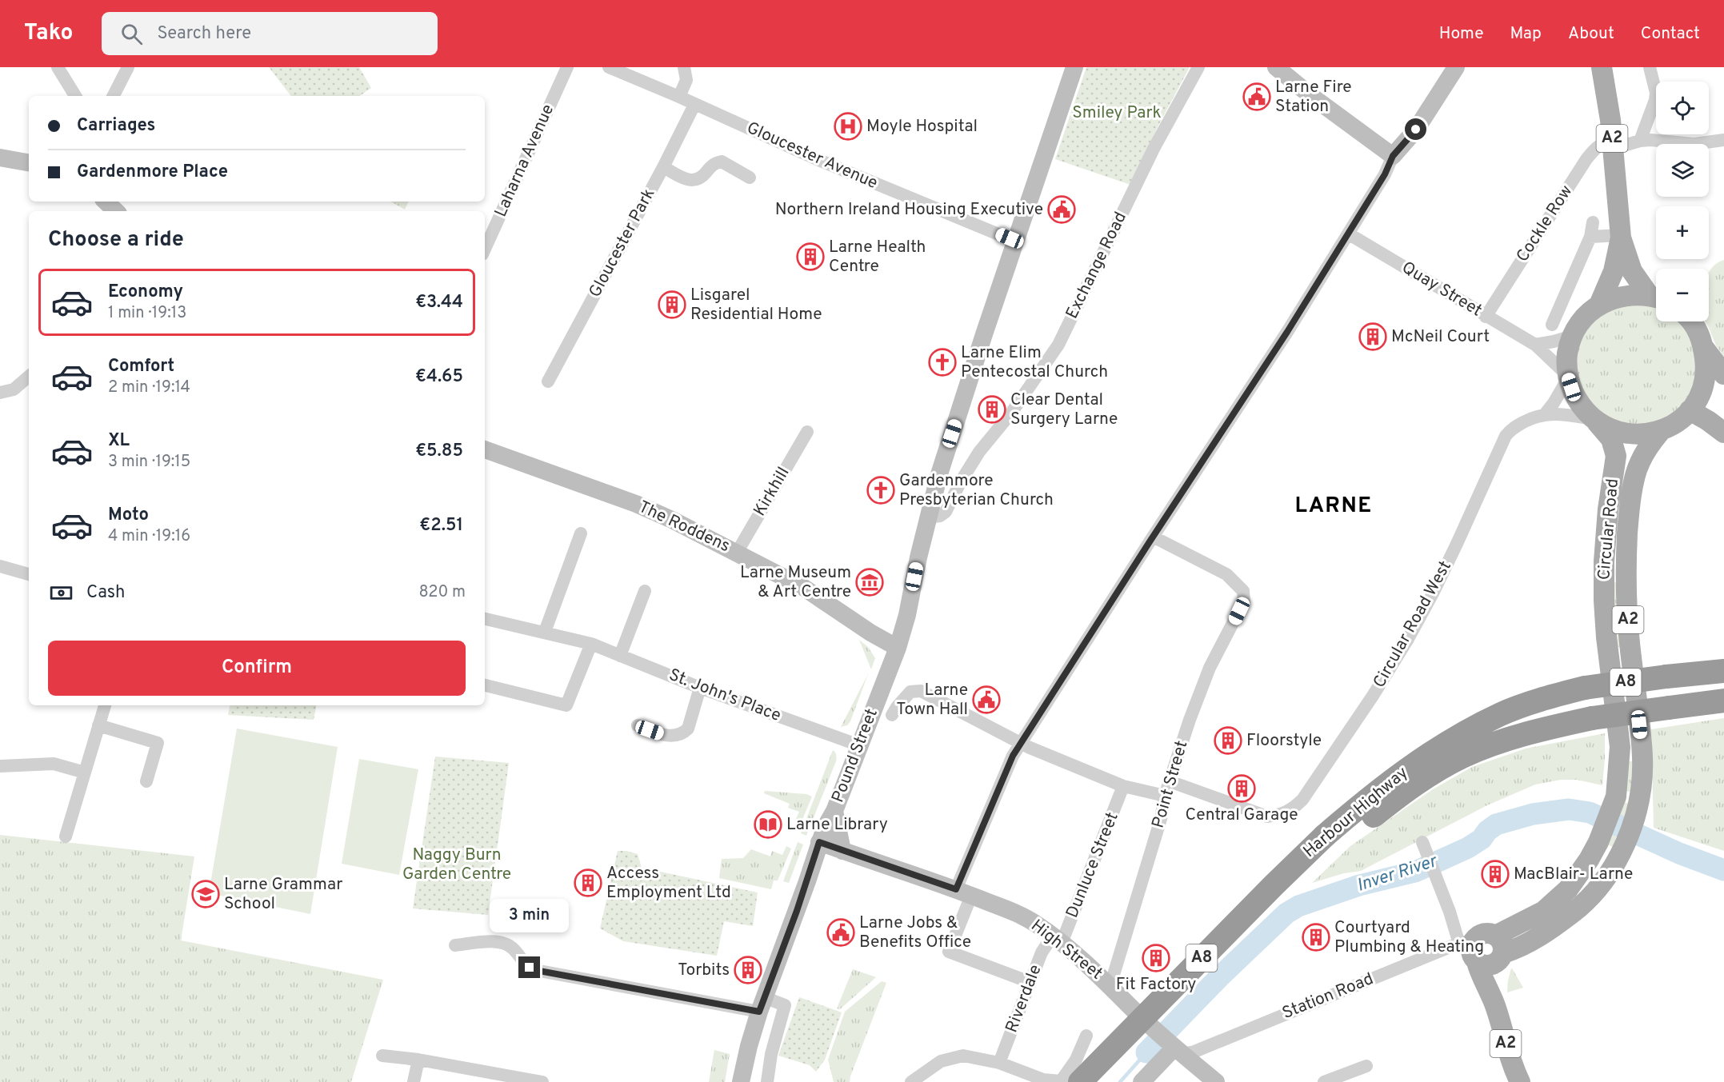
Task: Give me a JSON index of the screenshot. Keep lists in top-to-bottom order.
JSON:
{
  "streets": {
    "highway": ["A8", "Harbour Highway"],
    "main road": ["A2", "Circular Road"],
    "street": [
      "Gloucester Avenue",
      "Laharna Avenue",
      "Cockle Row",
      "Gloucester Park",
      "Exchange Road",
      "Quay Street",
      "Kirkhill",
      "The Roddens",
      "Circular Road West",
      "St. John's Place",
      "Pound Street",
      "Point Street",
      "Dunluce Street",
      "High Street",
      "Station Road",
      "Riverdale"
    ]
  },
  "crossings": [
    ["A2", "Cockle Row"],
    ["A2", "Quay Street"],
    ["A2", "Circular Road"],
    ["A2", "Circular Road West"],
    ["A2", "Station Road"],
    ["Gloucester Avenue", "Gloucester Park"],
    ["Gloucester Avenue", "Pound Street"],
    ["Cockle Row", "Quay Street"],
    ["Exchange Road", "Pound Street"],
    ["Kirkhill", "The Roddens"],
    ["The Roddens", "Pound Street"],
    ["Circular Road", "Circular Road West"],
    ["Circular Road", "Station Road"],
    ["Circular Road West", "Point Street"],
    ["A8", "Harbour Highway"],
    ["St. John's Place", "Pound Street"],
    ["Pound Street", "High Street"],
    ["Point Street", "High Street"],
    ["Dunluce Street", "High Street"],
    ["Dunluce Street", "Riverdale"],
    ["High Street", "Station Road"],
    ["High Street", "Riverdale"]
  ],
  "districts": ["LARNE"],
  "water": ["Inver River"],
  "parks": ["Smiley Park", "Naggy Burn Garden Centre"],
  "places": {
    "public building": [
      "Larne Fire Station",
      "Northern Ireland Housing Executive",
      "Larne Town Hall",
      "Larne Jobs & Benefits Office"
    ],
    "hospital": ["Moyle Hospital"],
    "building": [
      "Larne Health Centre",
      "Lisgarel Residential Home",
      "McNeil Court",
      "Clear Dental Surgery Larne",
      "Floorstyle",
      "Central Garage",
      "MacBlair- Larne",
      "Access Employment Ltd",
      "Courtyard Plumbing & Heating",
      "Fit Factory",
      "Torbits"
    ],
    "church": ["Larne Elim Pentecostal Church", "Gardenmore Presbyterian Church"],
    "museum": ["Larne Museum & Art Centre"],
    "library": ["Larne Library"],
    "school or university": ["Larne Grammar School"]
  },
  "page": {
    "header": "Tako",
    "search": "Search here",
    "nav": [
      "Home",
      "Map",
      "About",
      "Contact"
    ],
    "map_buttons": ["+", "−"],
    "banner": ["Carriages", "Gardenmore Place"],
    "heading": "Choose a ride",
    "list": [
      {
        "name": "Economy",
        "note": "1 min · 19:13",
        "value": "€3.44"
      },
      {
        "name": "Comfort",
        "note": "2 min · 19:14",
        "value": "€4.65"
      },
      {
        "name": "XL",
        "note": "3 min · 19:15",
        "value": "€5.85"
      },
      {
        "name": "Moto",
        "note": "4 min · 19:16",
        "value": "€2.51"
      }
    ],
    "pay": ["Cash", "820 m"],
    "buttons": "Confirm",
    "bubble": "3 min"
  }
}
